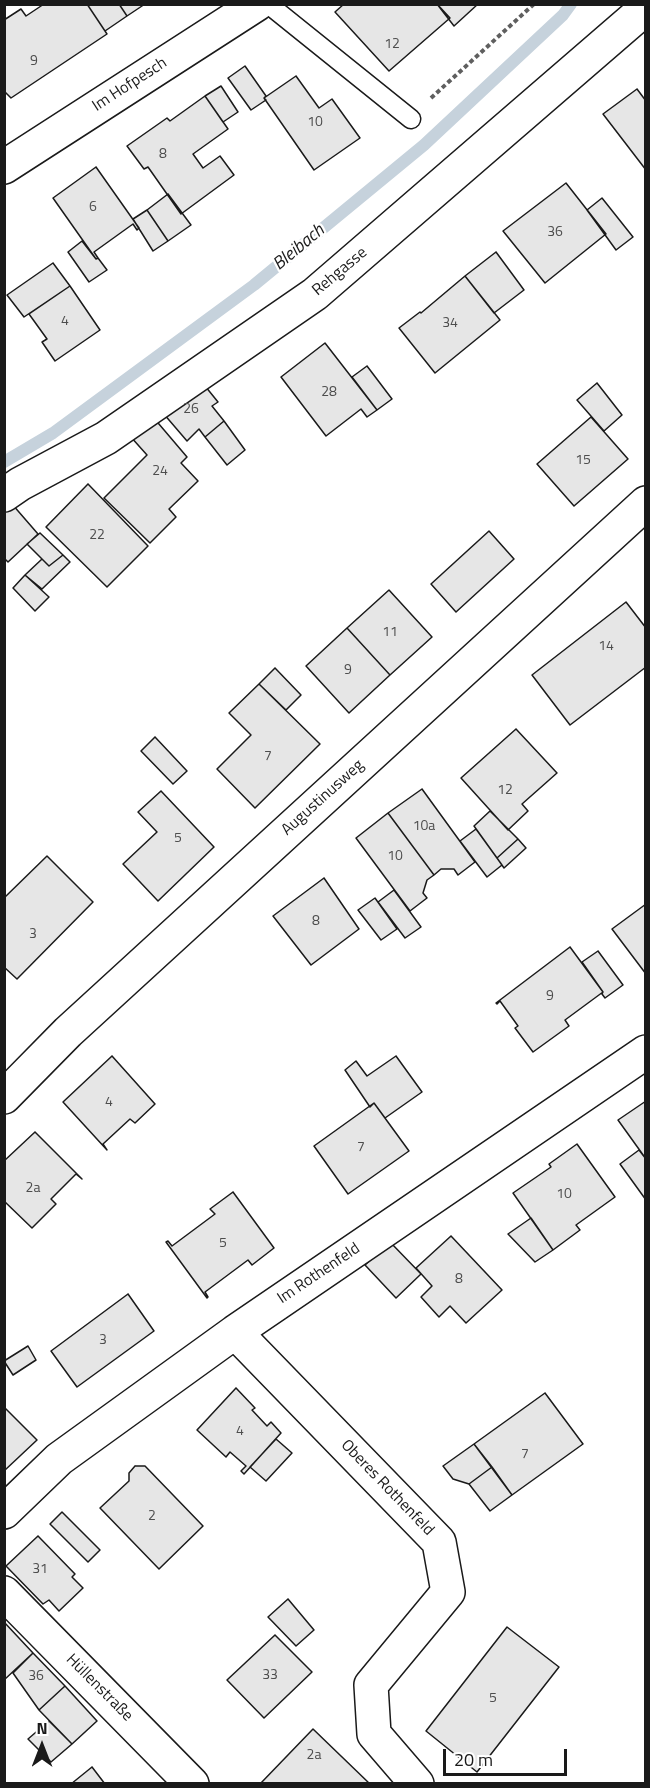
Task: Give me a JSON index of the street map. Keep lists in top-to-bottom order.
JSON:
{
  "streets": {
    "street": [
      "Im Hofpesch",
      "Rehgasse",
      "Augustinusweg",
      "Im Rothenfeld",
      "Oberes Rothenfeld",
      "Hüllenstraße"
    ]
  },
  "crossings": [
    ["Im Rothenfeld", "Oberes Rothenfeld"]
  ],
  "water": ["Bleibach"],
  "house_numbers": [
    "12",
    "9",
    "10",
    "8",
    "6",
    "36",
    "4",
    "34",
    "28",
    "26",
    "15",
    "24",
    "22",
    "11",
    "14",
    "9",
    "7",
    "12",
    "10a",
    "5",
    "10",
    "8",
    "3",
    "9",
    "4",
    "7",
    "2a",
    "10",
    "5",
    "8",
    "3",
    "4",
    "7",
    "2",
    "31",
    "33",
    "36",
    "5",
    "2a"
  ],
  "scale_bar": "20 m",
  "north": "top"
}
